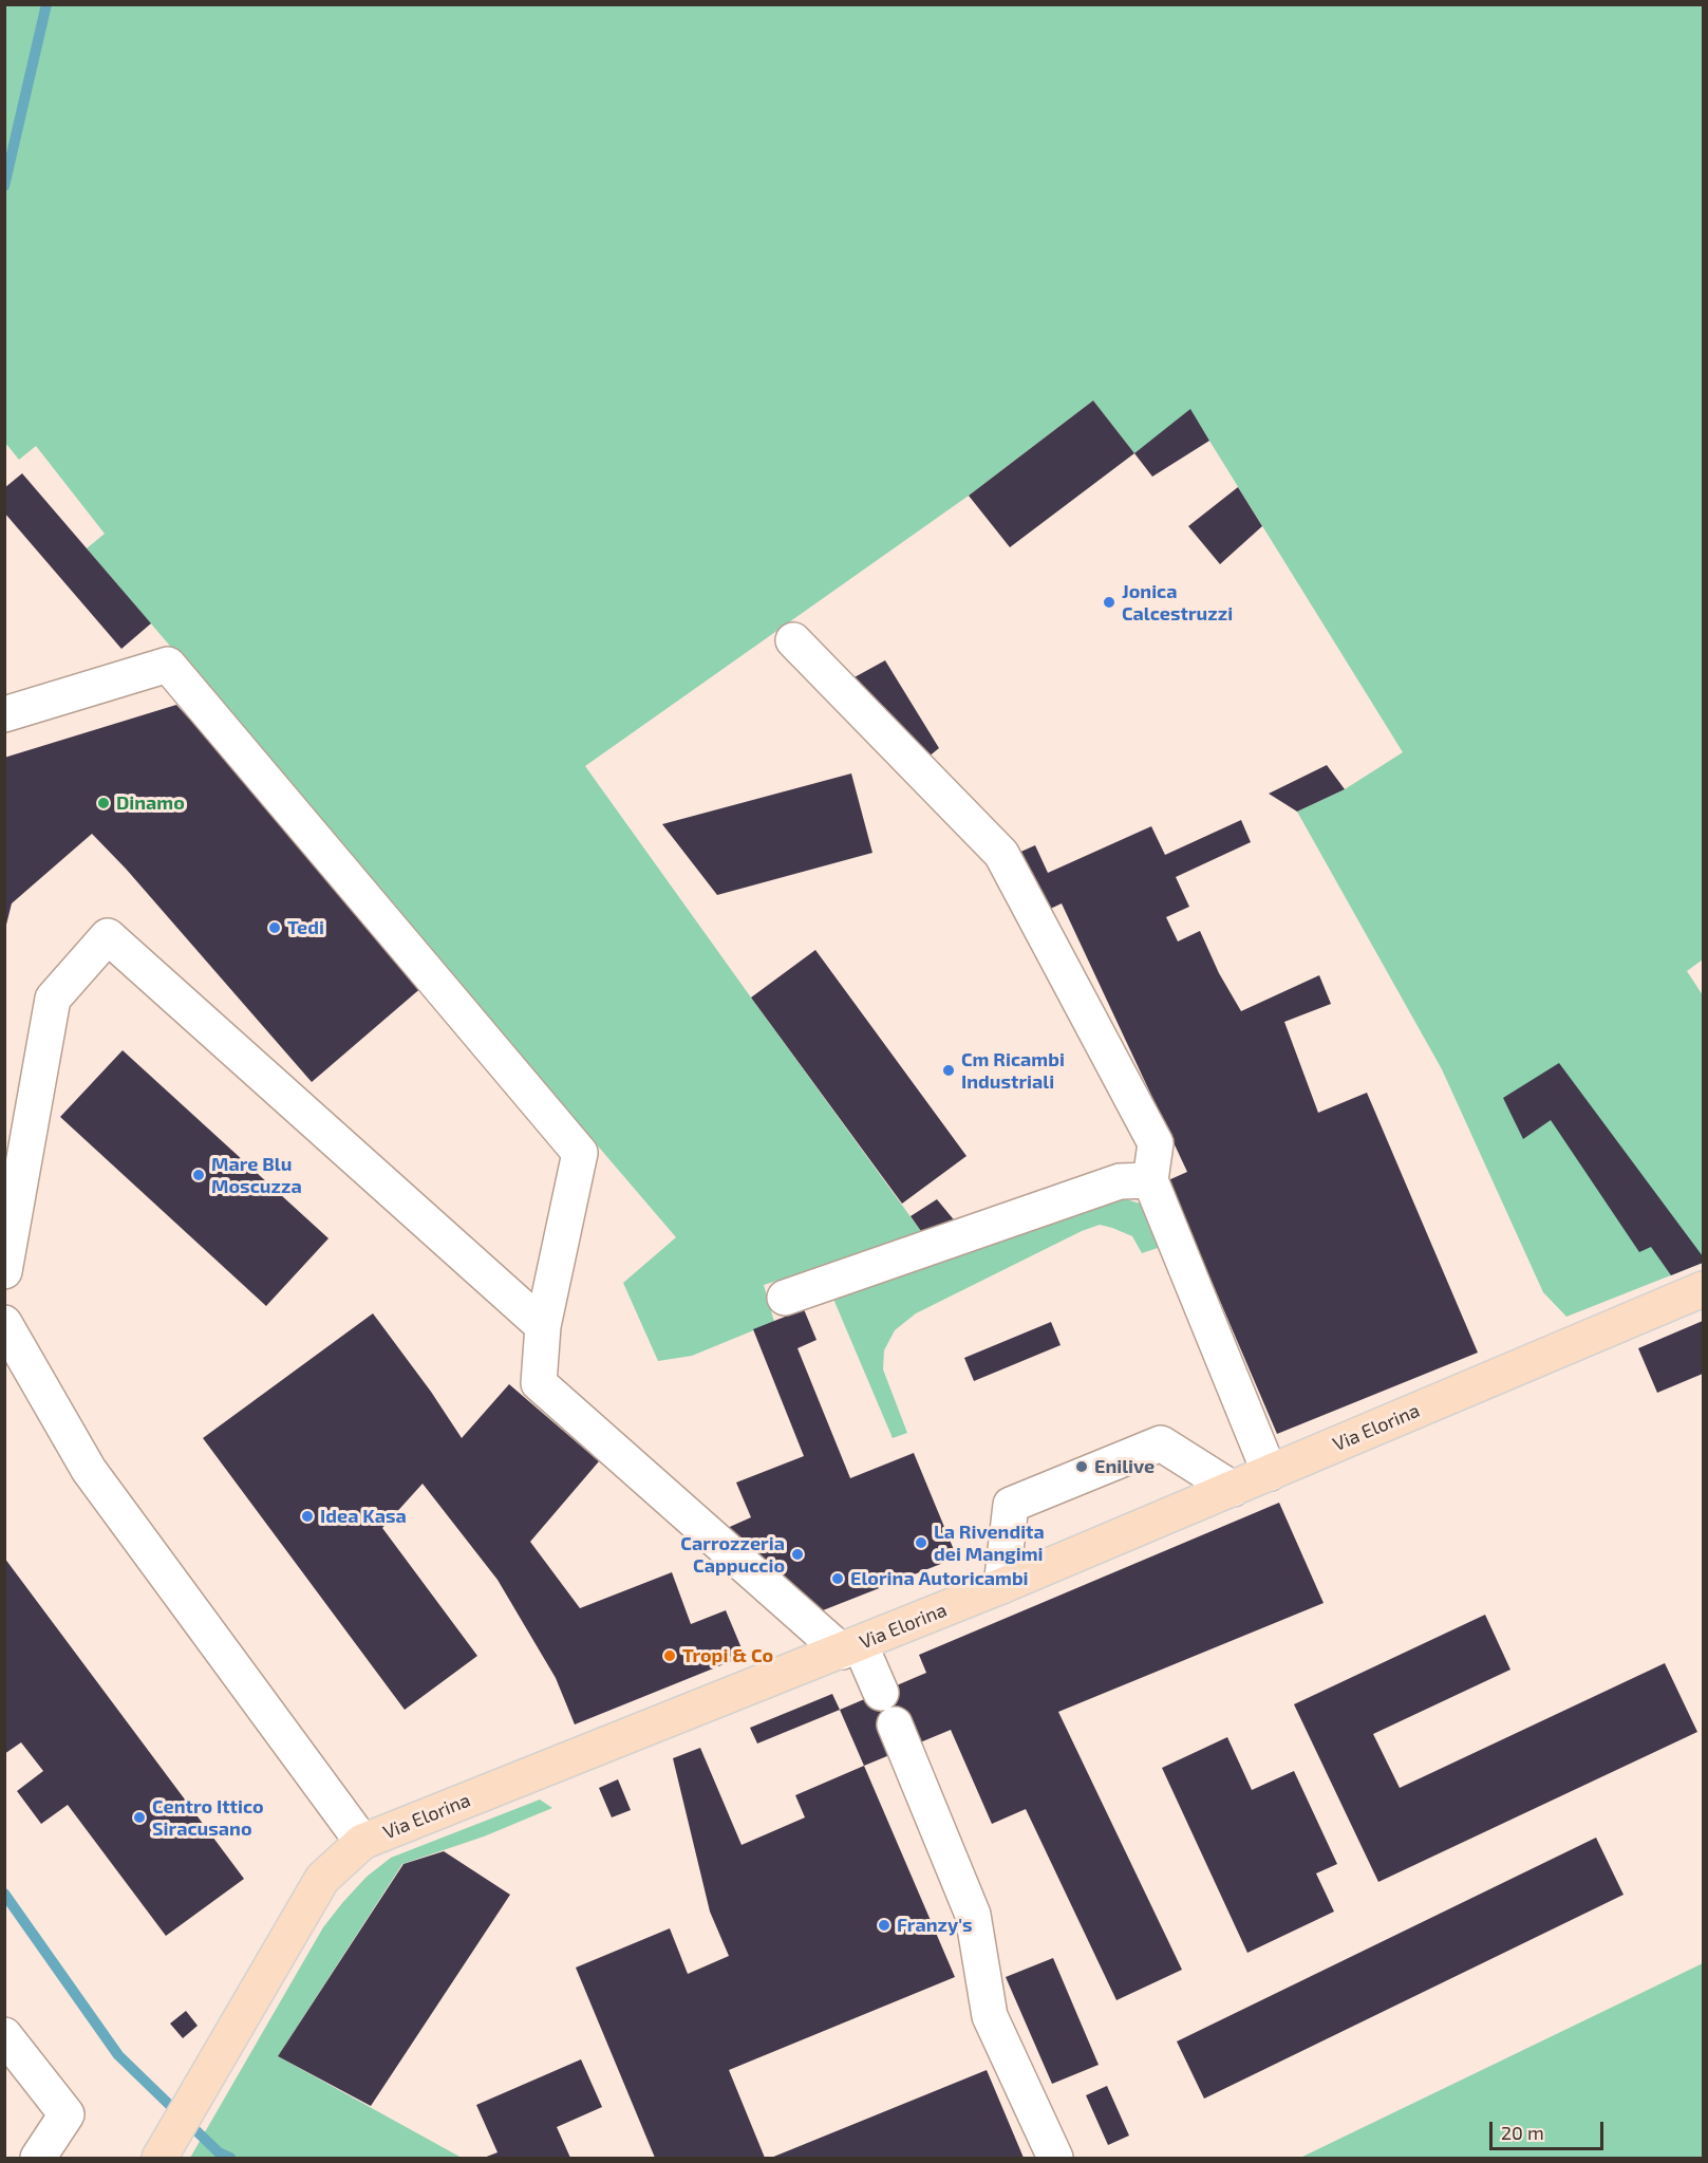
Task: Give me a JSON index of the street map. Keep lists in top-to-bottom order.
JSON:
{
  "streets": {
    "main road": ["Via Elorina"]
  },
  "places": [
    "Jonica Calcestruzzi",
    "Dinamo",
    "Tedi",
    "Cm Ricambi Industriali",
    "Mare Blu Moscuzza",
    "Enilive",
    "Idea Kasa",
    "La Rivendita dei Mangimi",
    "Carrozzeria Cappuccio",
    "Elorina Autoricambi",
    "Tropi & Co",
    "Centro Ittico Siracusano",
    "Franzy's"
  ],
  "scale_bar": "20 m"
}
